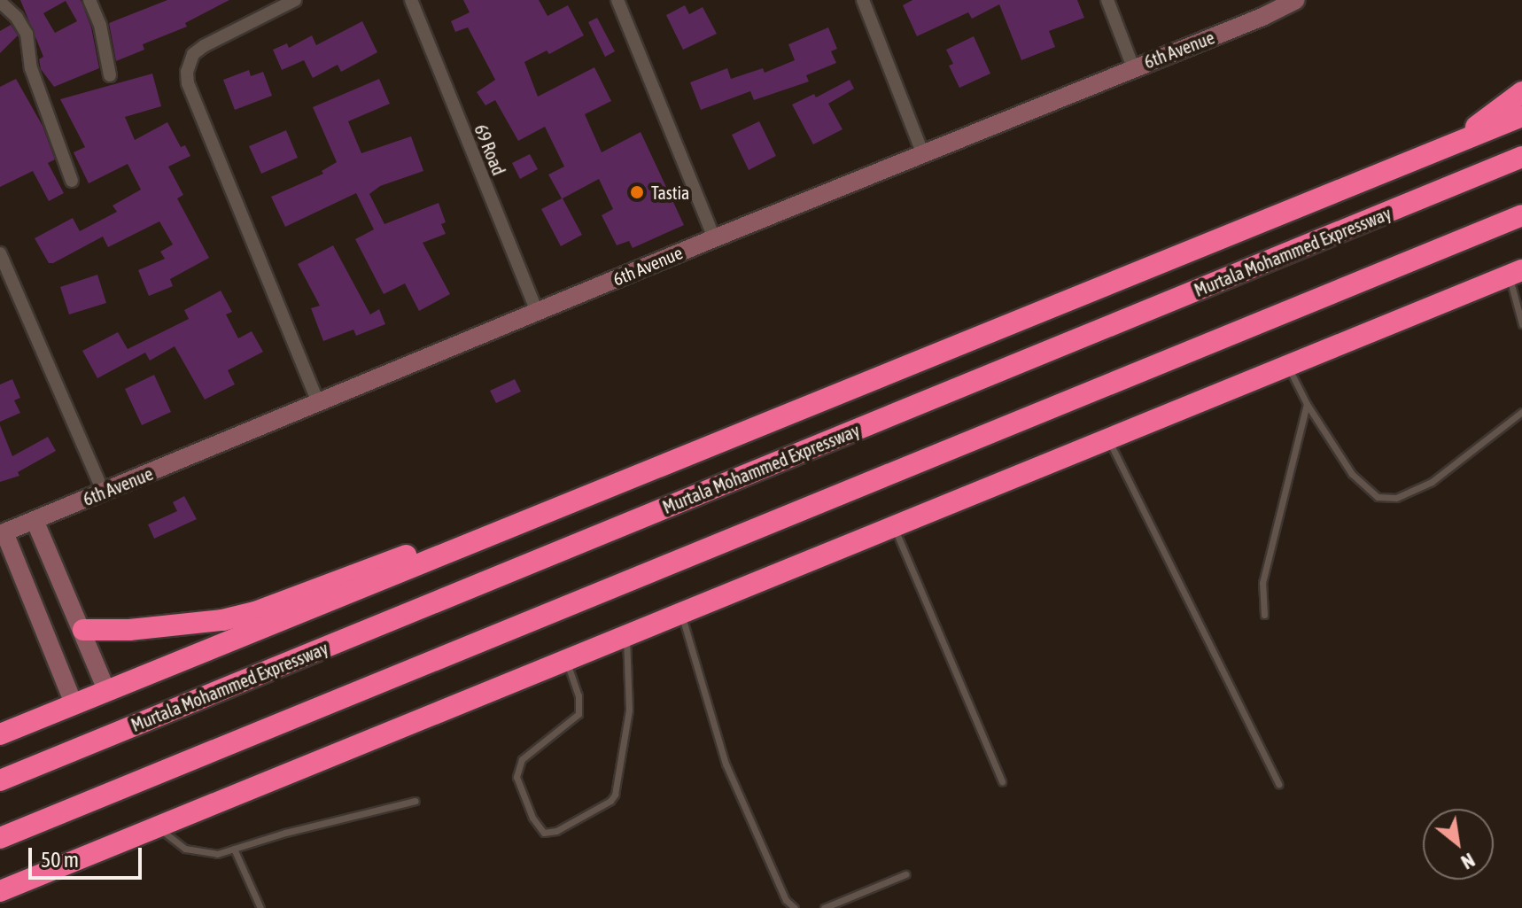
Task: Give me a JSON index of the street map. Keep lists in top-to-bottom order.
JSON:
{
  "streets": {
    "highway": ["Murtala Mohammed Expressway"],
    "street": ["6th Avenue", "69 Road"]
  },
  "crossings": [
    ["6th Avenue", "69 Road"]
  ],
  "places": ["Tastia"],
  "scale_bar": "50 m",
  "north": "bottom right"
}
